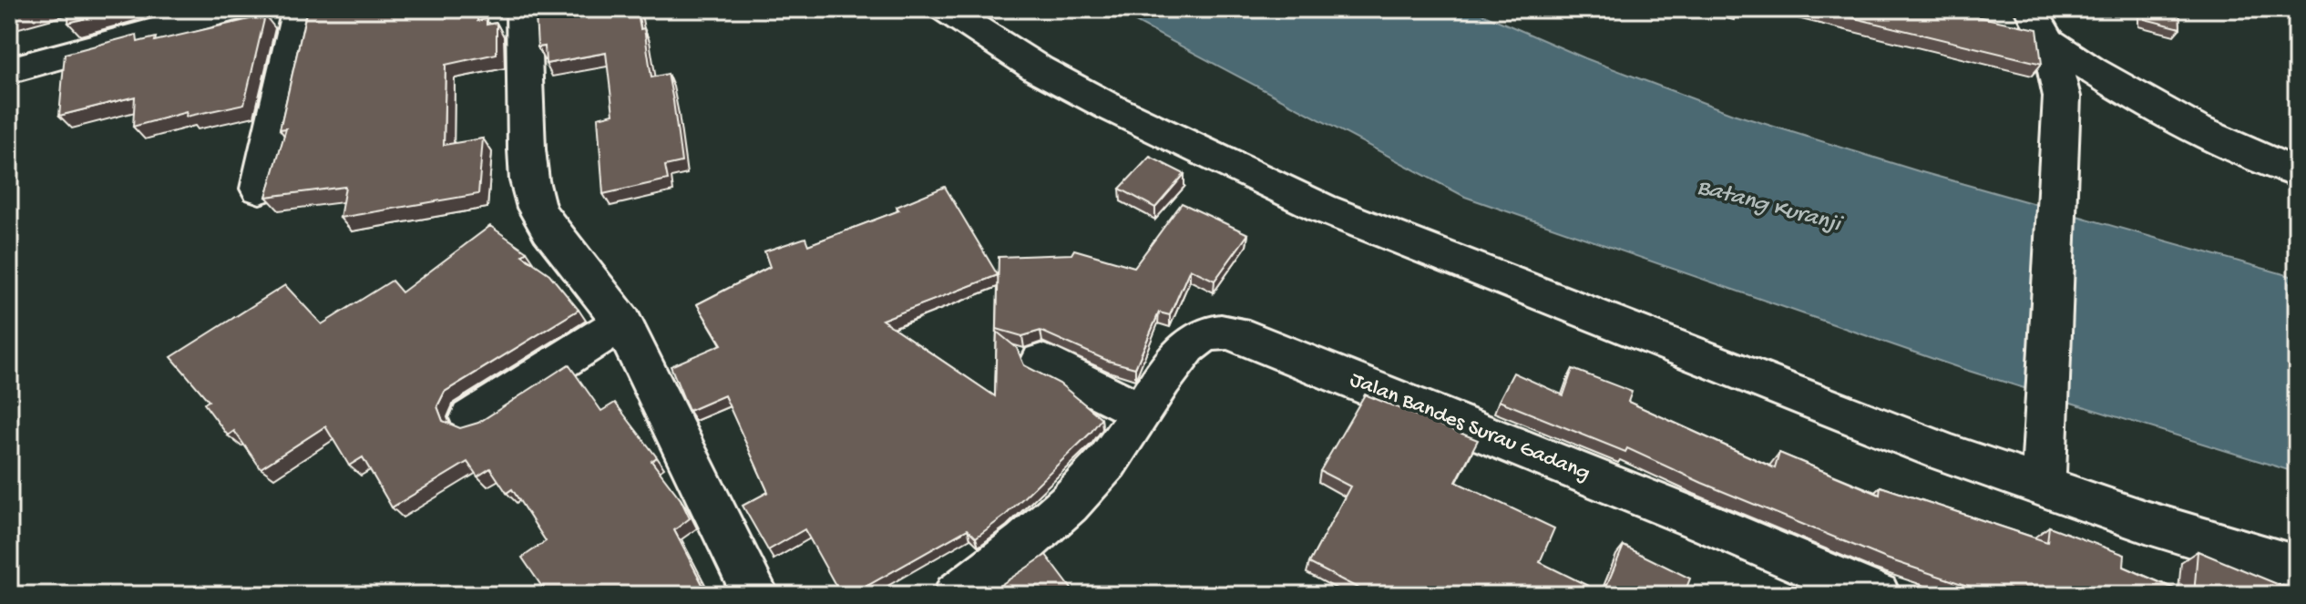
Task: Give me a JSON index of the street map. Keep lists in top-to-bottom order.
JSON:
{
  "streets": {
    "street": ["Jalan Bandes Surau Gadang"]
  },
  "water": ["Batang Kuranji"]
}
